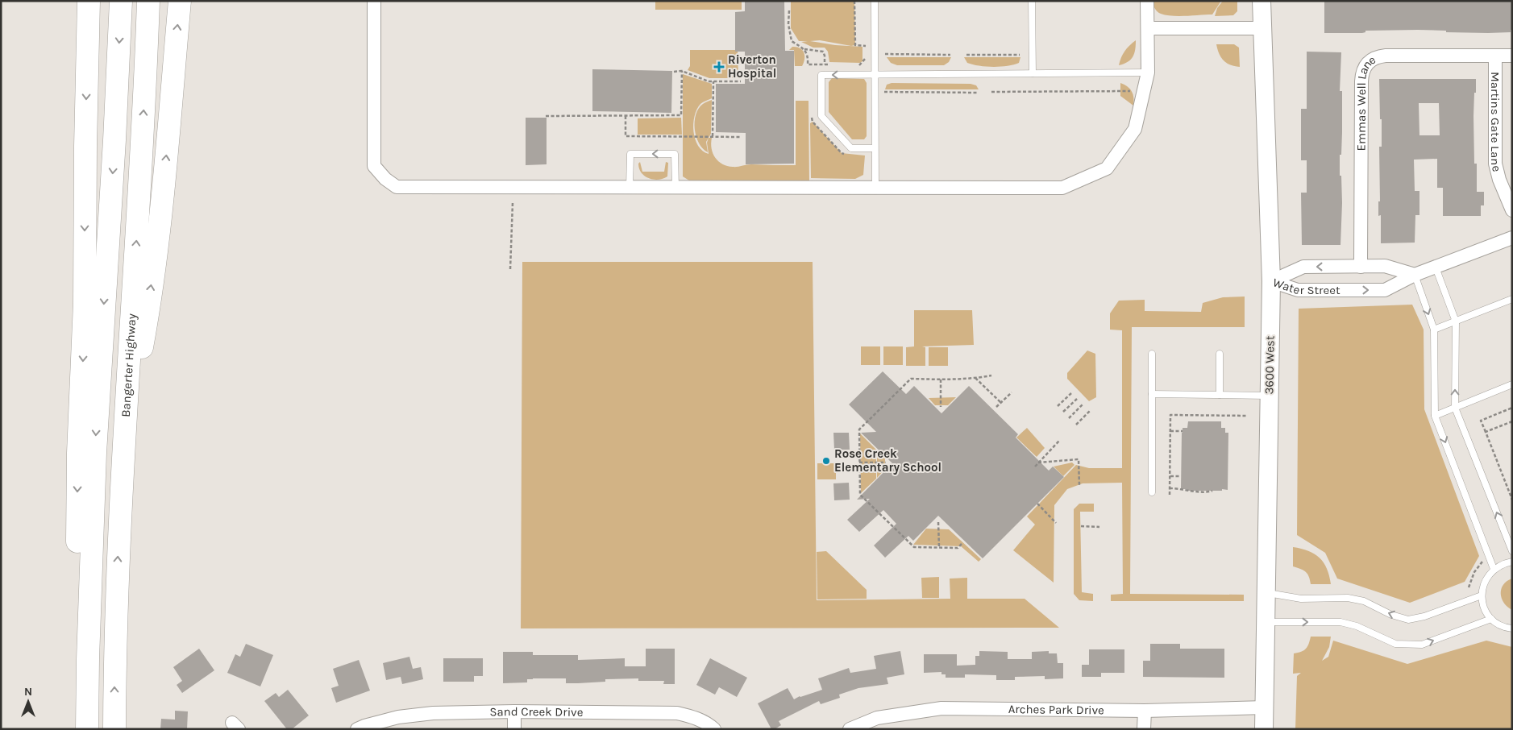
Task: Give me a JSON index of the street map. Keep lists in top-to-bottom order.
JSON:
{
  "streets": {
    "highway": ["Bangerter Highway"],
    "main road": ["3600 West"],
    "street": [
      "Emmas Well Lane",
      "Martins Gate Lane",
      "Water Street",
      "Arches Park Drive",
      "Sand Creek Drive"
    ]
  },
  "crossings": [
    ["Emmas Well Lane", "Martins Gate Lane"],
    ["Emmas Well Lane", "Water Street"],
    ["Water Street", "3600 West"],
    ["3600 West", "Arches Park Drive"]
  ],
  "places": {
    "health": ["Riverton Hospital"],
    "other": ["Rose Creek Elementary School"]
  },
  "north": "top"
}
